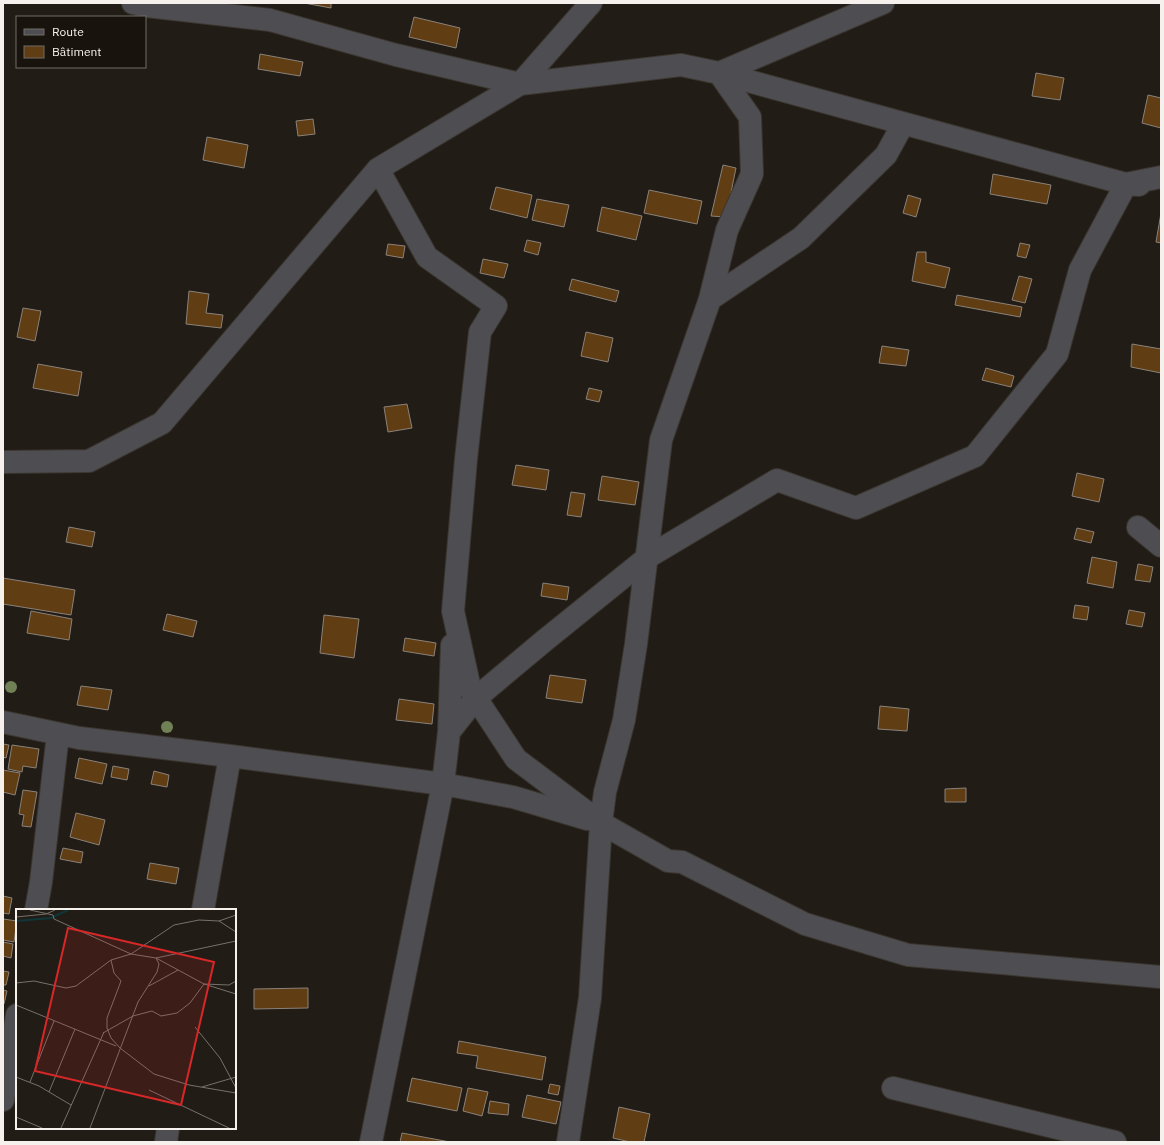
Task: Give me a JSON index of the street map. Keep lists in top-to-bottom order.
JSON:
{
  "legend": ["Route", "Bâtiment"]
}
